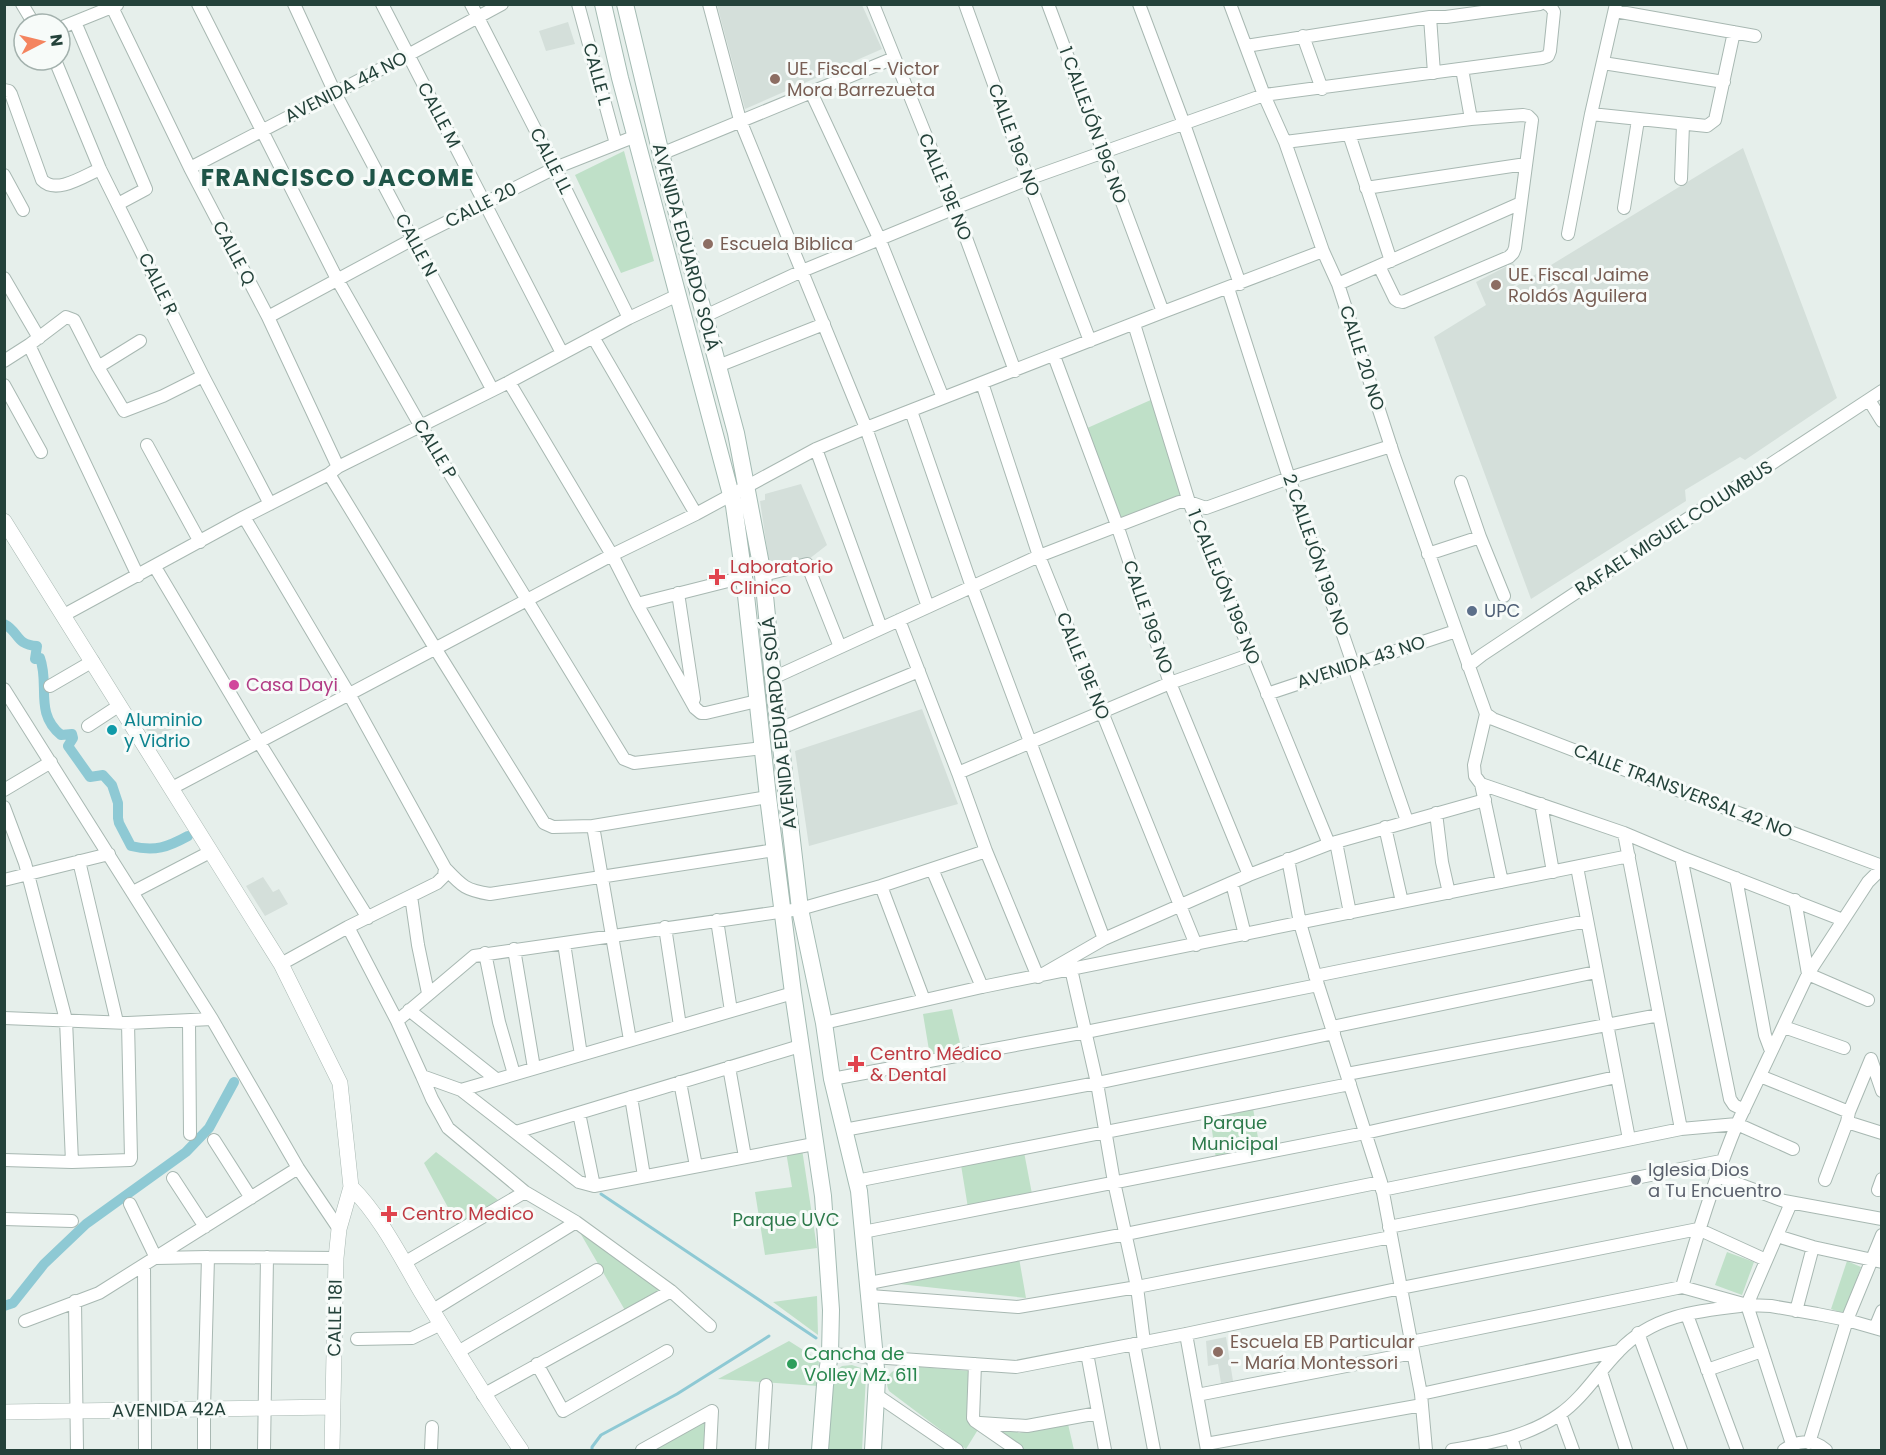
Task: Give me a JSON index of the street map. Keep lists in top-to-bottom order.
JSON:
{
  "streets": {
    "main road": ["AVENIDA EDUARDO SOLÁ"],
    "street": [
      "CALLE L",
      "AVENIDA 44 NO",
      "CALLE M",
      "1 CALLEJÓN 19G NO",
      "CALLE 19G NO",
      "CALLE LL",
      "CALLE 19E NO",
      "CALLE 20",
      "CALLE N",
      "CALLE Q",
      "CALLE R",
      "CALLE 20 NO",
      "CALLE P",
      "RAFAEL MIGUEL COLUMBUS",
      "2 CALLEJÓN 19G NO",
      "AVENIDA 43 NO",
      "CALLE TRANSVERSAL 42 NO",
      "CALLE 18I",
      "AVENIDA 42A"
    ]
  },
  "crossings": [
    ["CALLE L", "CALLE 20"],
    ["AVENIDA 44 NO", "CALLE M"],
    ["AVENIDA 44 NO", "CALLE LL"],
    ["AVENIDA 44 NO", "CALLE N"],
    ["AVENIDA 44 NO", "CALLE Q"],
    ["AVENIDA 44 NO", "CALLE P"],
    ["CALLE M", "CALLE 20"],
    ["1 CALLEJÓN 19G NO", "AVENIDA 43 NO"],
    ["CALLE LL", "CALLE 20"],
    ["CALLE 20", "CALLE N"],
    ["CALLE 20", "AVENIDA EDUARDO SOLÁ"],
    ["CALLE 20", "CALLE Q"],
    ["CALLE 20", "CALLE P"],
    ["AVENIDA EDUARDO SOLÁ", "CALLE P"],
    ["CALLE 20 NO", "RAFAEL MIGUEL COLUMBUS"],
    ["CALLE 20 NO", "AVENIDA 43 NO"],
    ["CALLE 20 NO", "CALLE TRANSVERSAL 42 NO"],
    ["2 CALLEJÓN 19G NO", "AVENIDA 43 NO"],
    ["CALLE 18I", "AVENIDA 42A"]
  ],
  "districts": ["FRANCISCO JACOME"],
  "parks": ["Parque Municipal", "Parque UVC"],
  "places": {
    "other": [
      "UE. Fiscal - Victor Mora Barrezueta",
      "Escuela Biblica",
      "UE. Fiscal Jaime Roldós Aguilera",
      "UPC",
      "Casa Dayi",
      "Aluminio y Vidrio",
      "Iglesia Dios a Tu Encuentro",
      "Escuela EB Particular - María Montessori",
      "Cancha de Volley Mz. 611"
    ],
    "health": ["Laboratorio Clinico", "Centro Médico & Dental", "Centro Medico"]
  },
  "north": "right"
}
